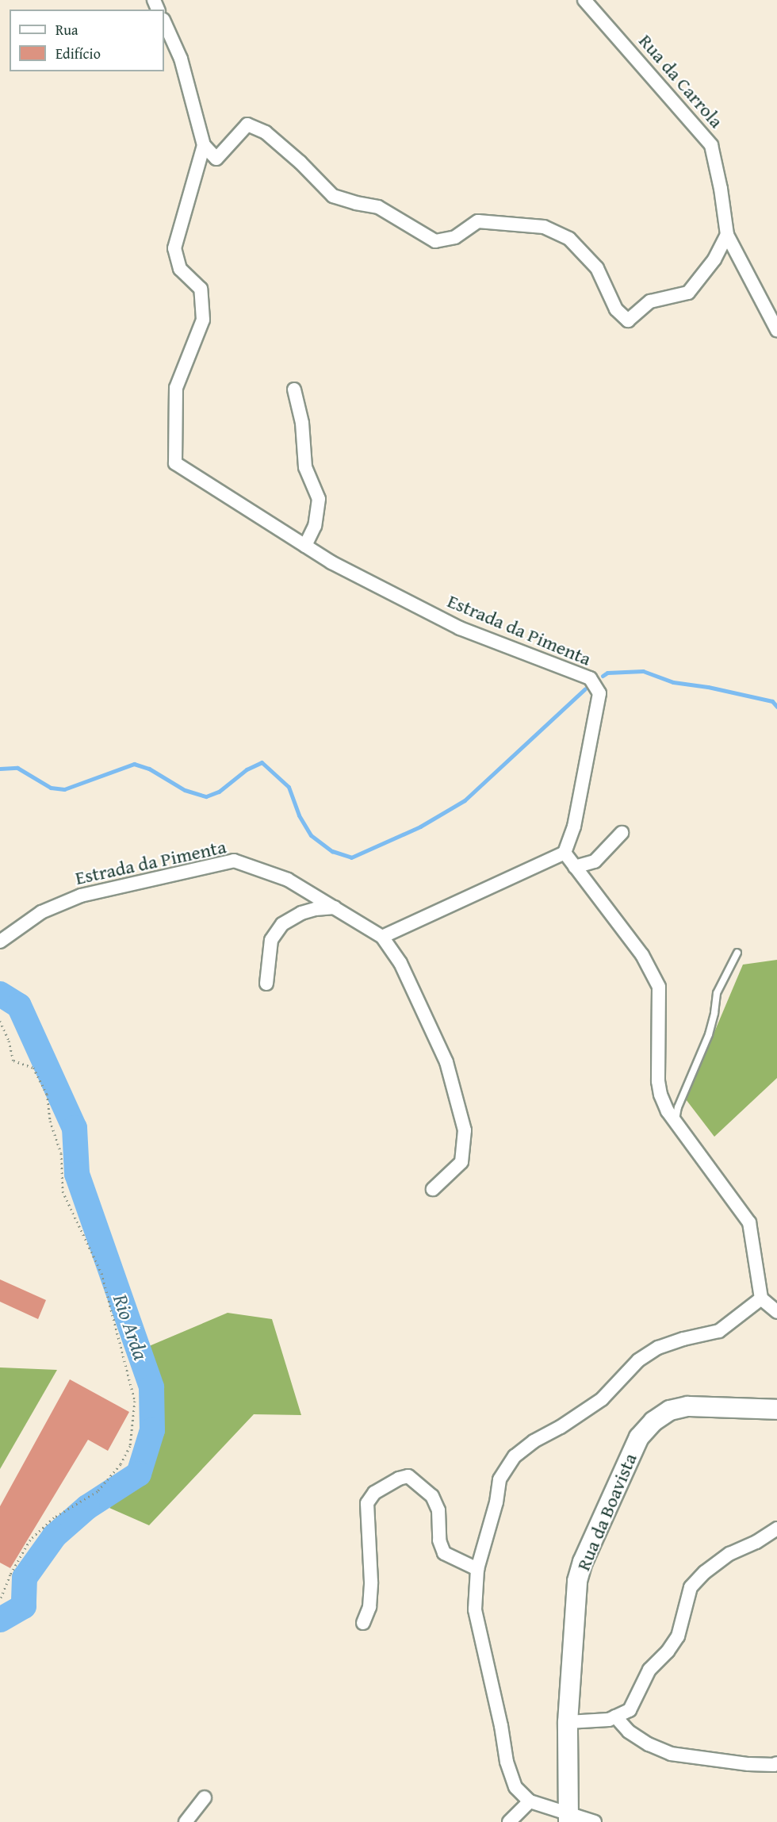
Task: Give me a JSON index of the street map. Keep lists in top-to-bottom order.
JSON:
{
  "streets": {
    "street": ["Rua da Carrola", "Estrada da Pimenta", "Rua da Boavista"]
  },
  "water": ["Rio Arda"],
  "legend": ["Rua", "Edifício"]
}
